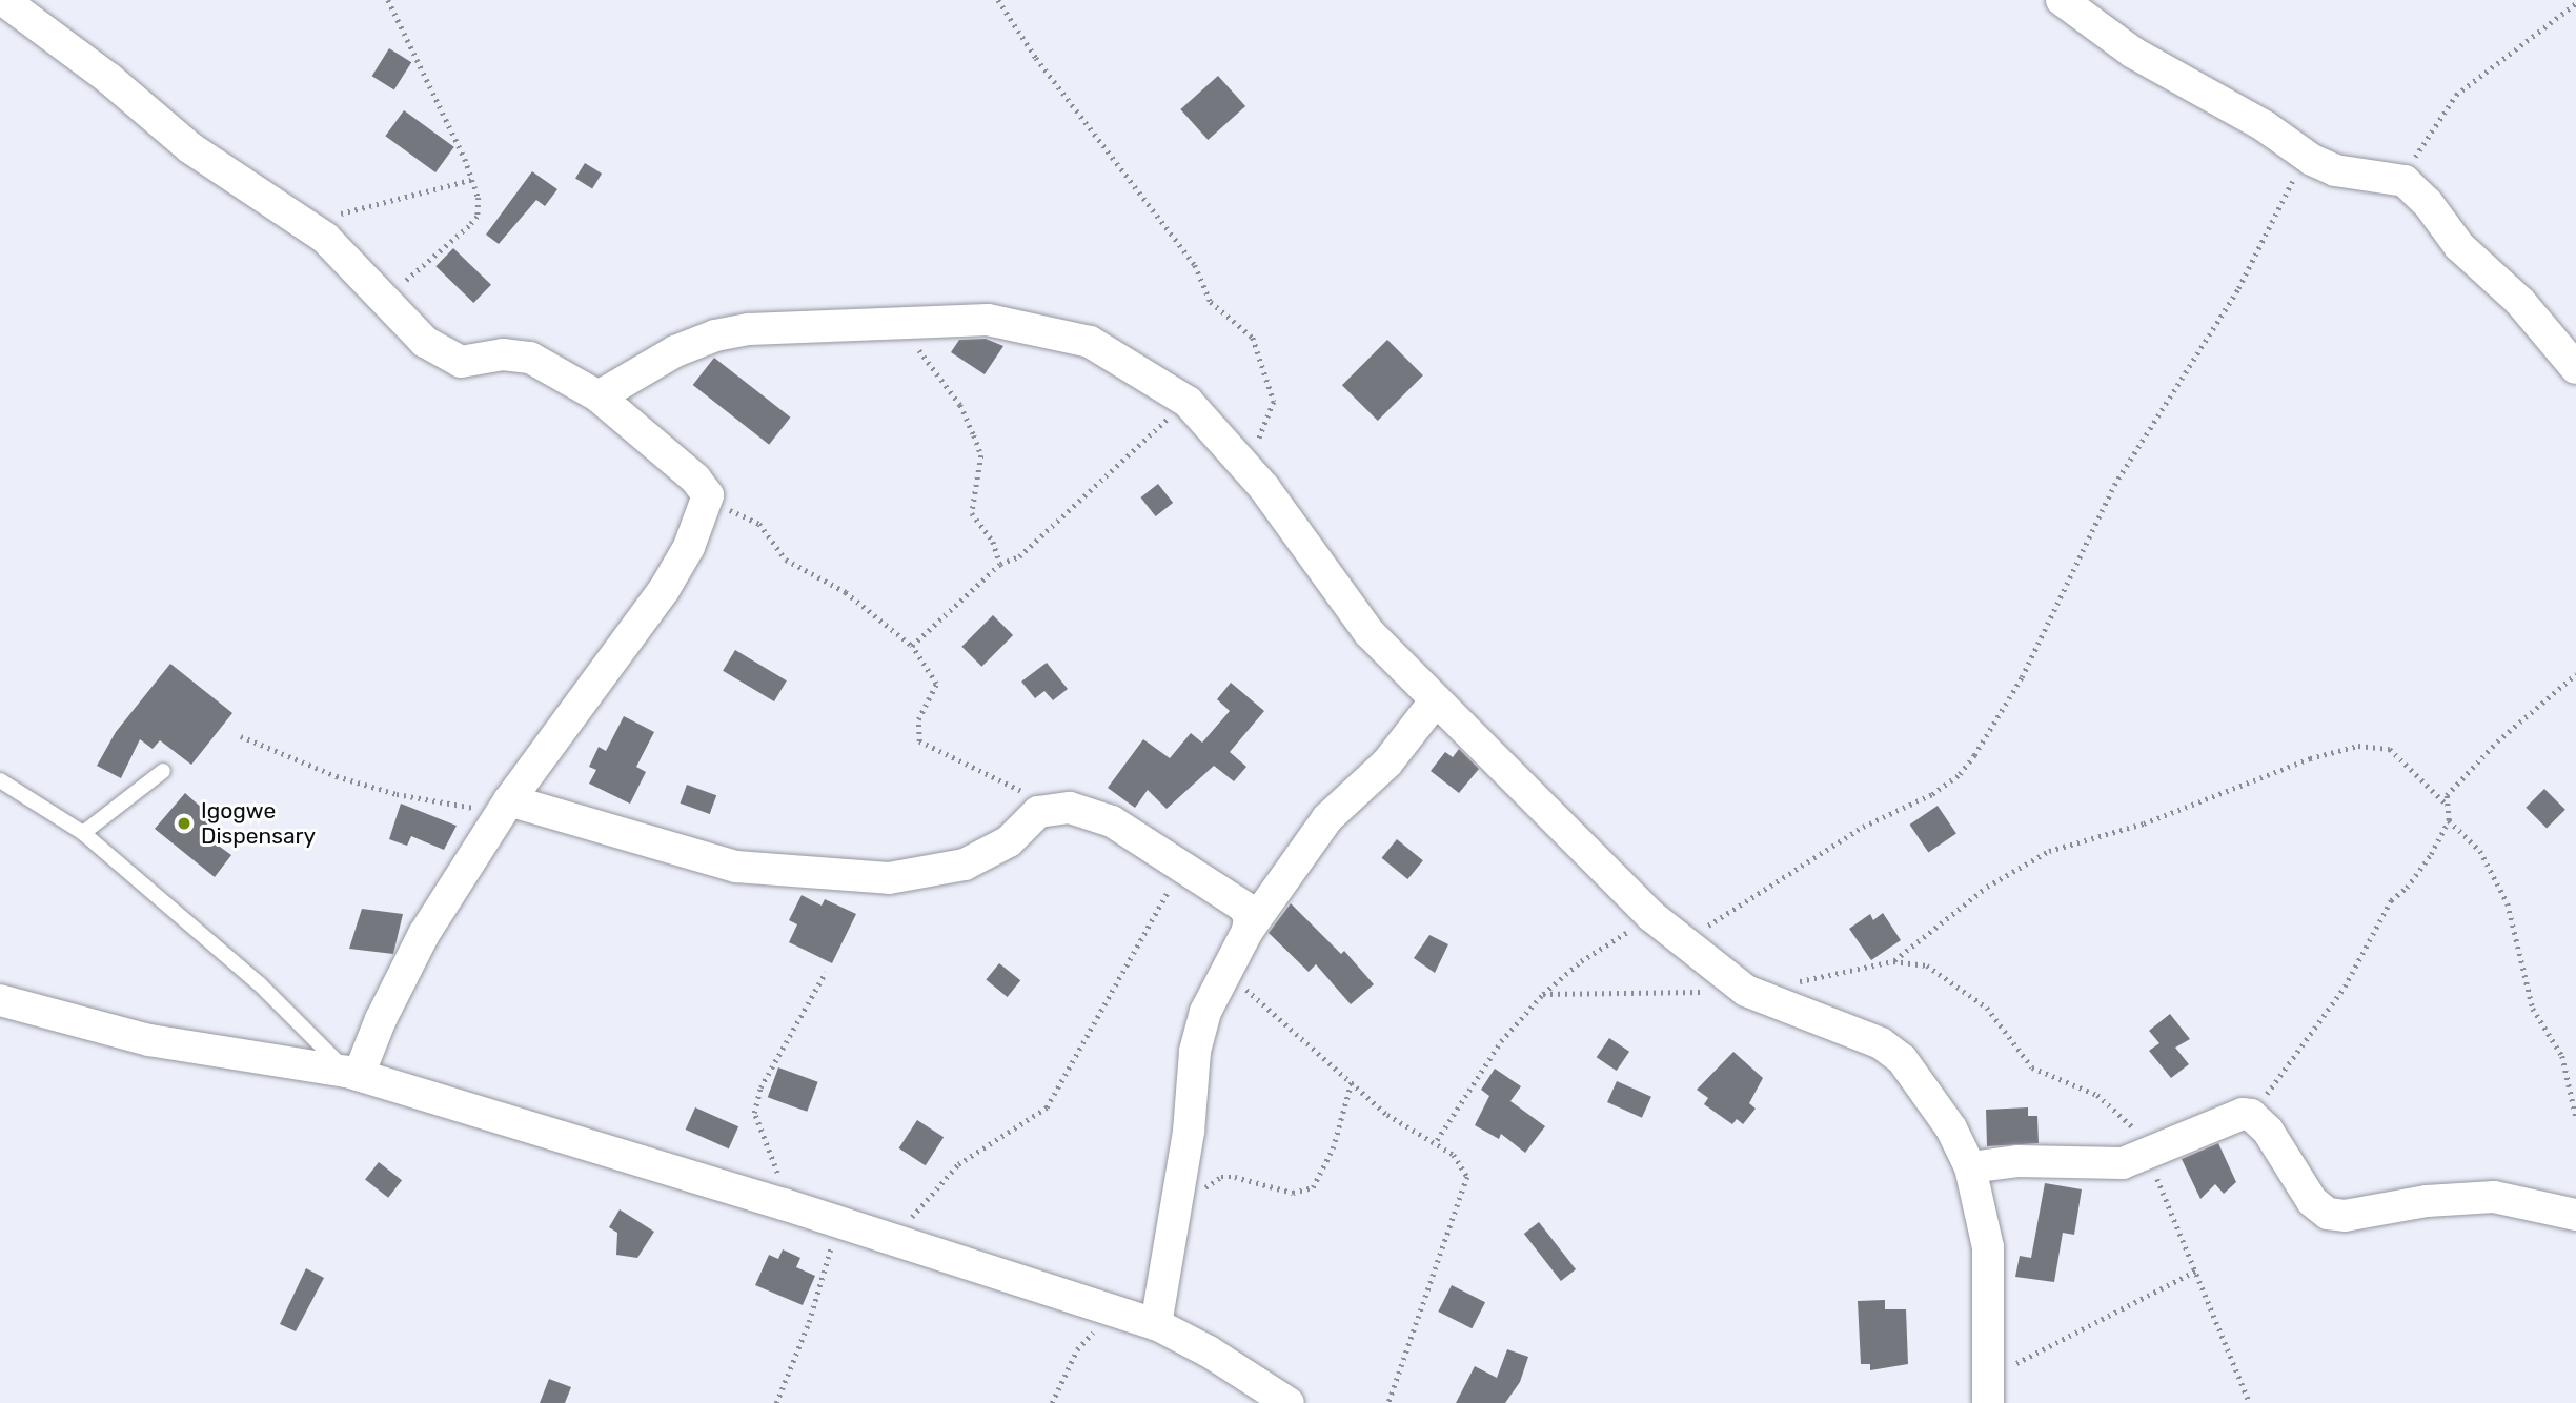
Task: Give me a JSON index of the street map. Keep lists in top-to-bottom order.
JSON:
{
  "places": ["Igogwe Dispensary"]
}
